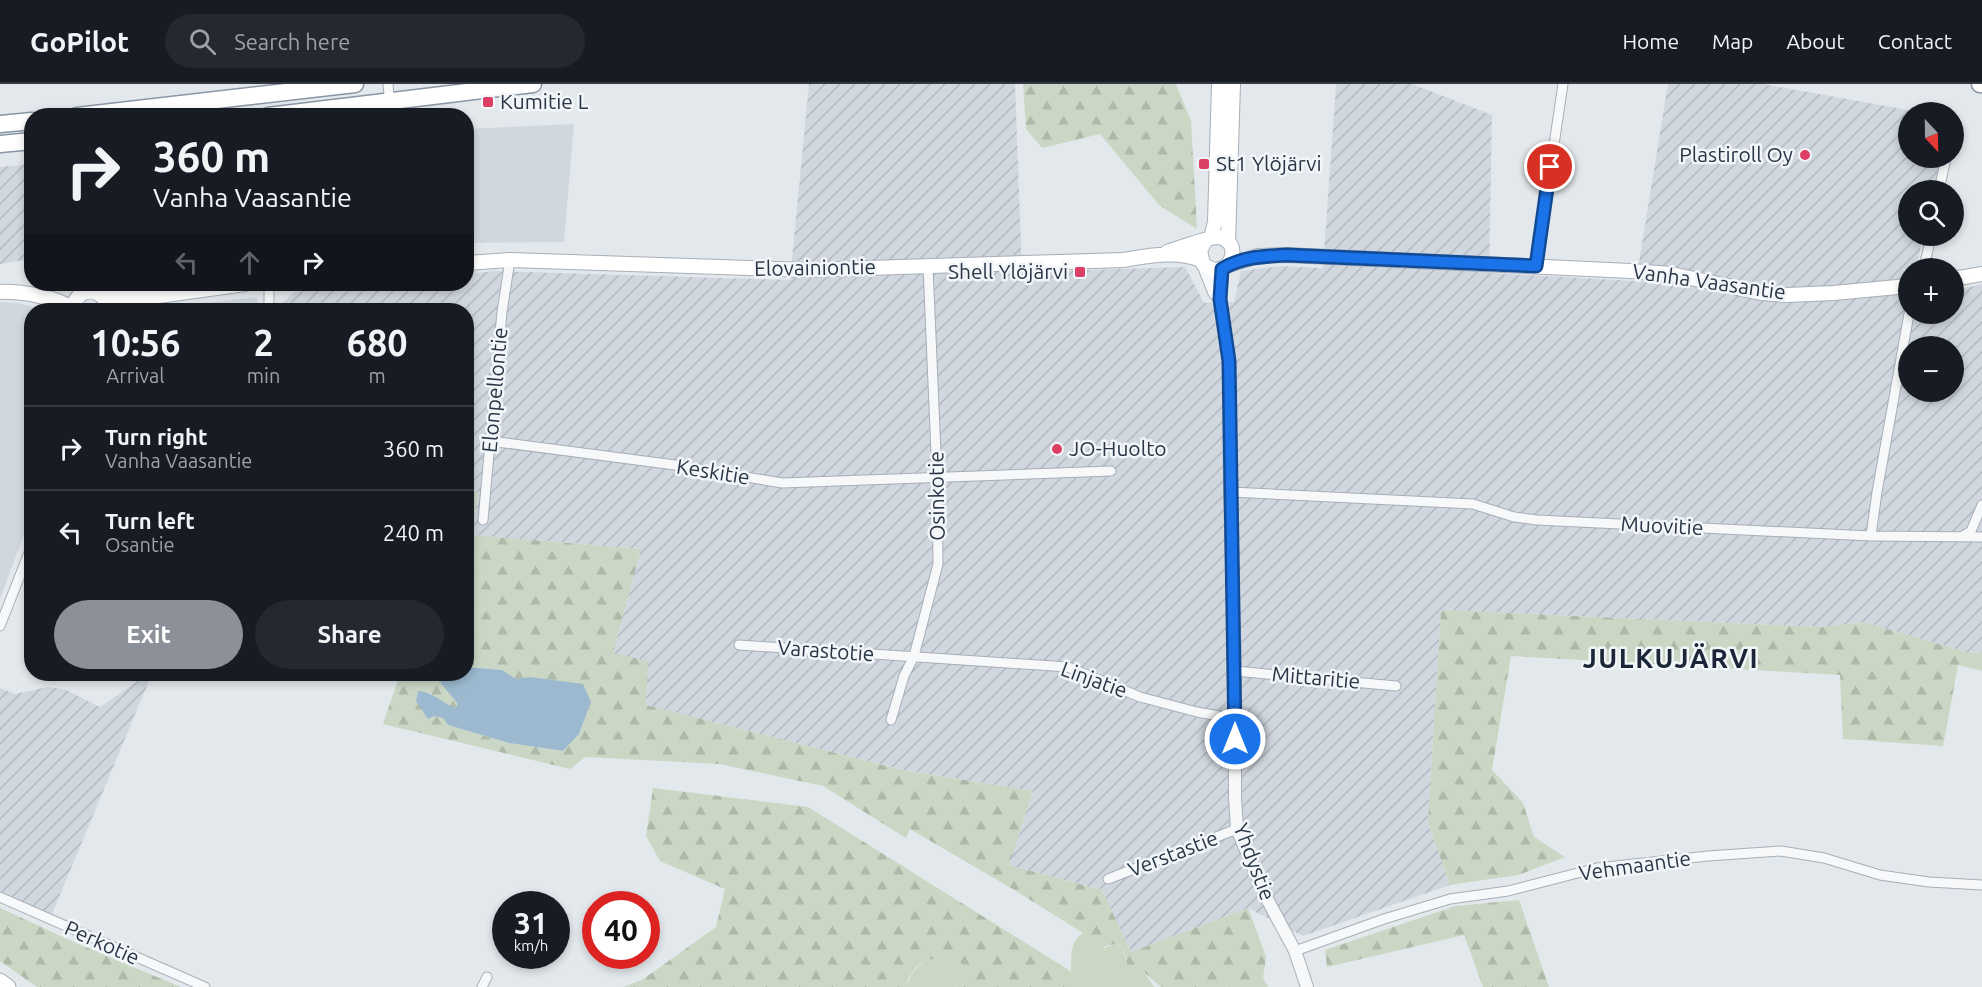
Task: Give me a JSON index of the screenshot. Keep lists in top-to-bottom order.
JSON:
{
  "streets": {
    "main road": ["Elovainiontie", "Vanha Vaasantie"],
    "street": [
      "Elonpellontie",
      "Keskitie",
      "Osinkotie",
      "Muovitie",
      "Varastotie",
      "Mittaritie",
      "Linjatie",
      "Verstastie",
      "Yhdystie",
      "Vehmaantie",
      "Perkotie"
    ]
  },
  "crossings": [
    ["Elovainiontie", "Vanha Vaasantie"],
    ["Elovainiontie", "Elonpellontie"],
    ["Elovainiontie", "Osinkotie"],
    ["Elovainiontie", "Yhdystie"],
    ["Vanha Vaasantie", "Yhdystie"],
    ["Elonpellontie", "Keskitie"],
    ["Keskitie", "Osinkotie"],
    ["Osinkotie", "Varastotie"],
    ["Osinkotie", "Linjatie"],
    ["Muovitie", "Yhdystie"],
    ["Varastotie", "Linjatie"],
    ["Mittaritie", "Yhdystie"],
    ["Linjatie", "Yhdystie"],
    ["Verstastie", "Yhdystie"],
    ["Yhdystie", "Vehmaantie"]
  ],
  "districts": ["JULKUJÄRVI"],
  "places": {
    "transit": ["Kumitie L", "St1 Ylöjärvi", "Shell Ylöjärvi"],
    "other": ["Plastiroll Oy", "JO-Huolto"]
  },
  "north": "bottom",
  "page": {
    "header": "GoPilot",
    "search": "Search here",
    "nav": [
      "Home",
      "Map",
      "About",
      "Contact"
    ],
    "map_buttons": ["+", "−"],
    "turn": ["360 m", "Vanha Vaasantie"],
    "eta": [
      "10:56",
      "Arrival",
      "2",
      "min",
      "680",
      "m"
    ],
    "list": [
      {
        "name": "Turn right",
        "note": "Vanha Vaasantie",
        "value": "360 m"
      },
      {
        "name": "Turn left",
        "note": "Osantie",
        "value": "240 m"
      }
    ],
    "buttons": ["Exit", "Share"],
    "speed": "31 km/h",
    "limit": "40"
  }
}
